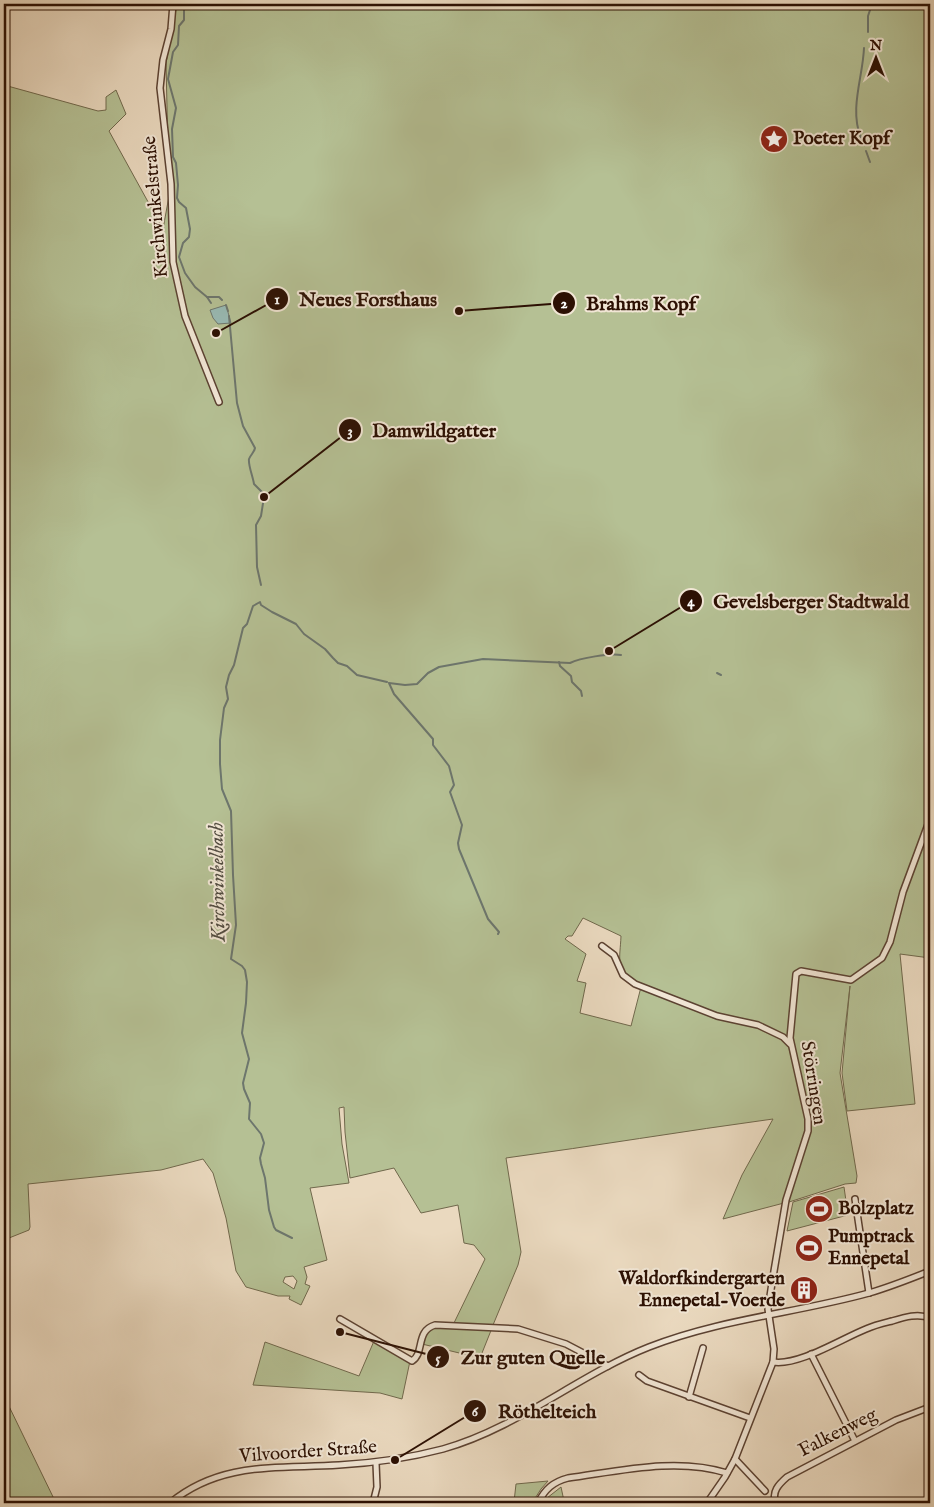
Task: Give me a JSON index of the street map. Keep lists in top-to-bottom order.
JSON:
{
  "streets": {
    "street": [
      "Kirchwinkelstraße",
      "Störringen",
      "Falkenweg",
      "Vilvoorder Straße"
    ]
  },
  "crossings": [
    ["Störringen", "Vilvoorder Straße"]
  ],
  "water": ["Kirchwinkelbach"],
  "places": {
    "place": ["Poeter Kopf"],
    "other": [
      "Brahms Kopf",
      "Neues Forsthaus",
      "Damwildgatter",
      "Gevelsberger Stadtwald",
      "Zur guten Quelle",
      "Röthelteich"
    ],
    "sports": ["Bolzplatz", "Pumptrack Ennepetal"],
    "building": ["Waldorfkindergarten Ennepetal-Voerde"]
  },
  "north": "top"
}
